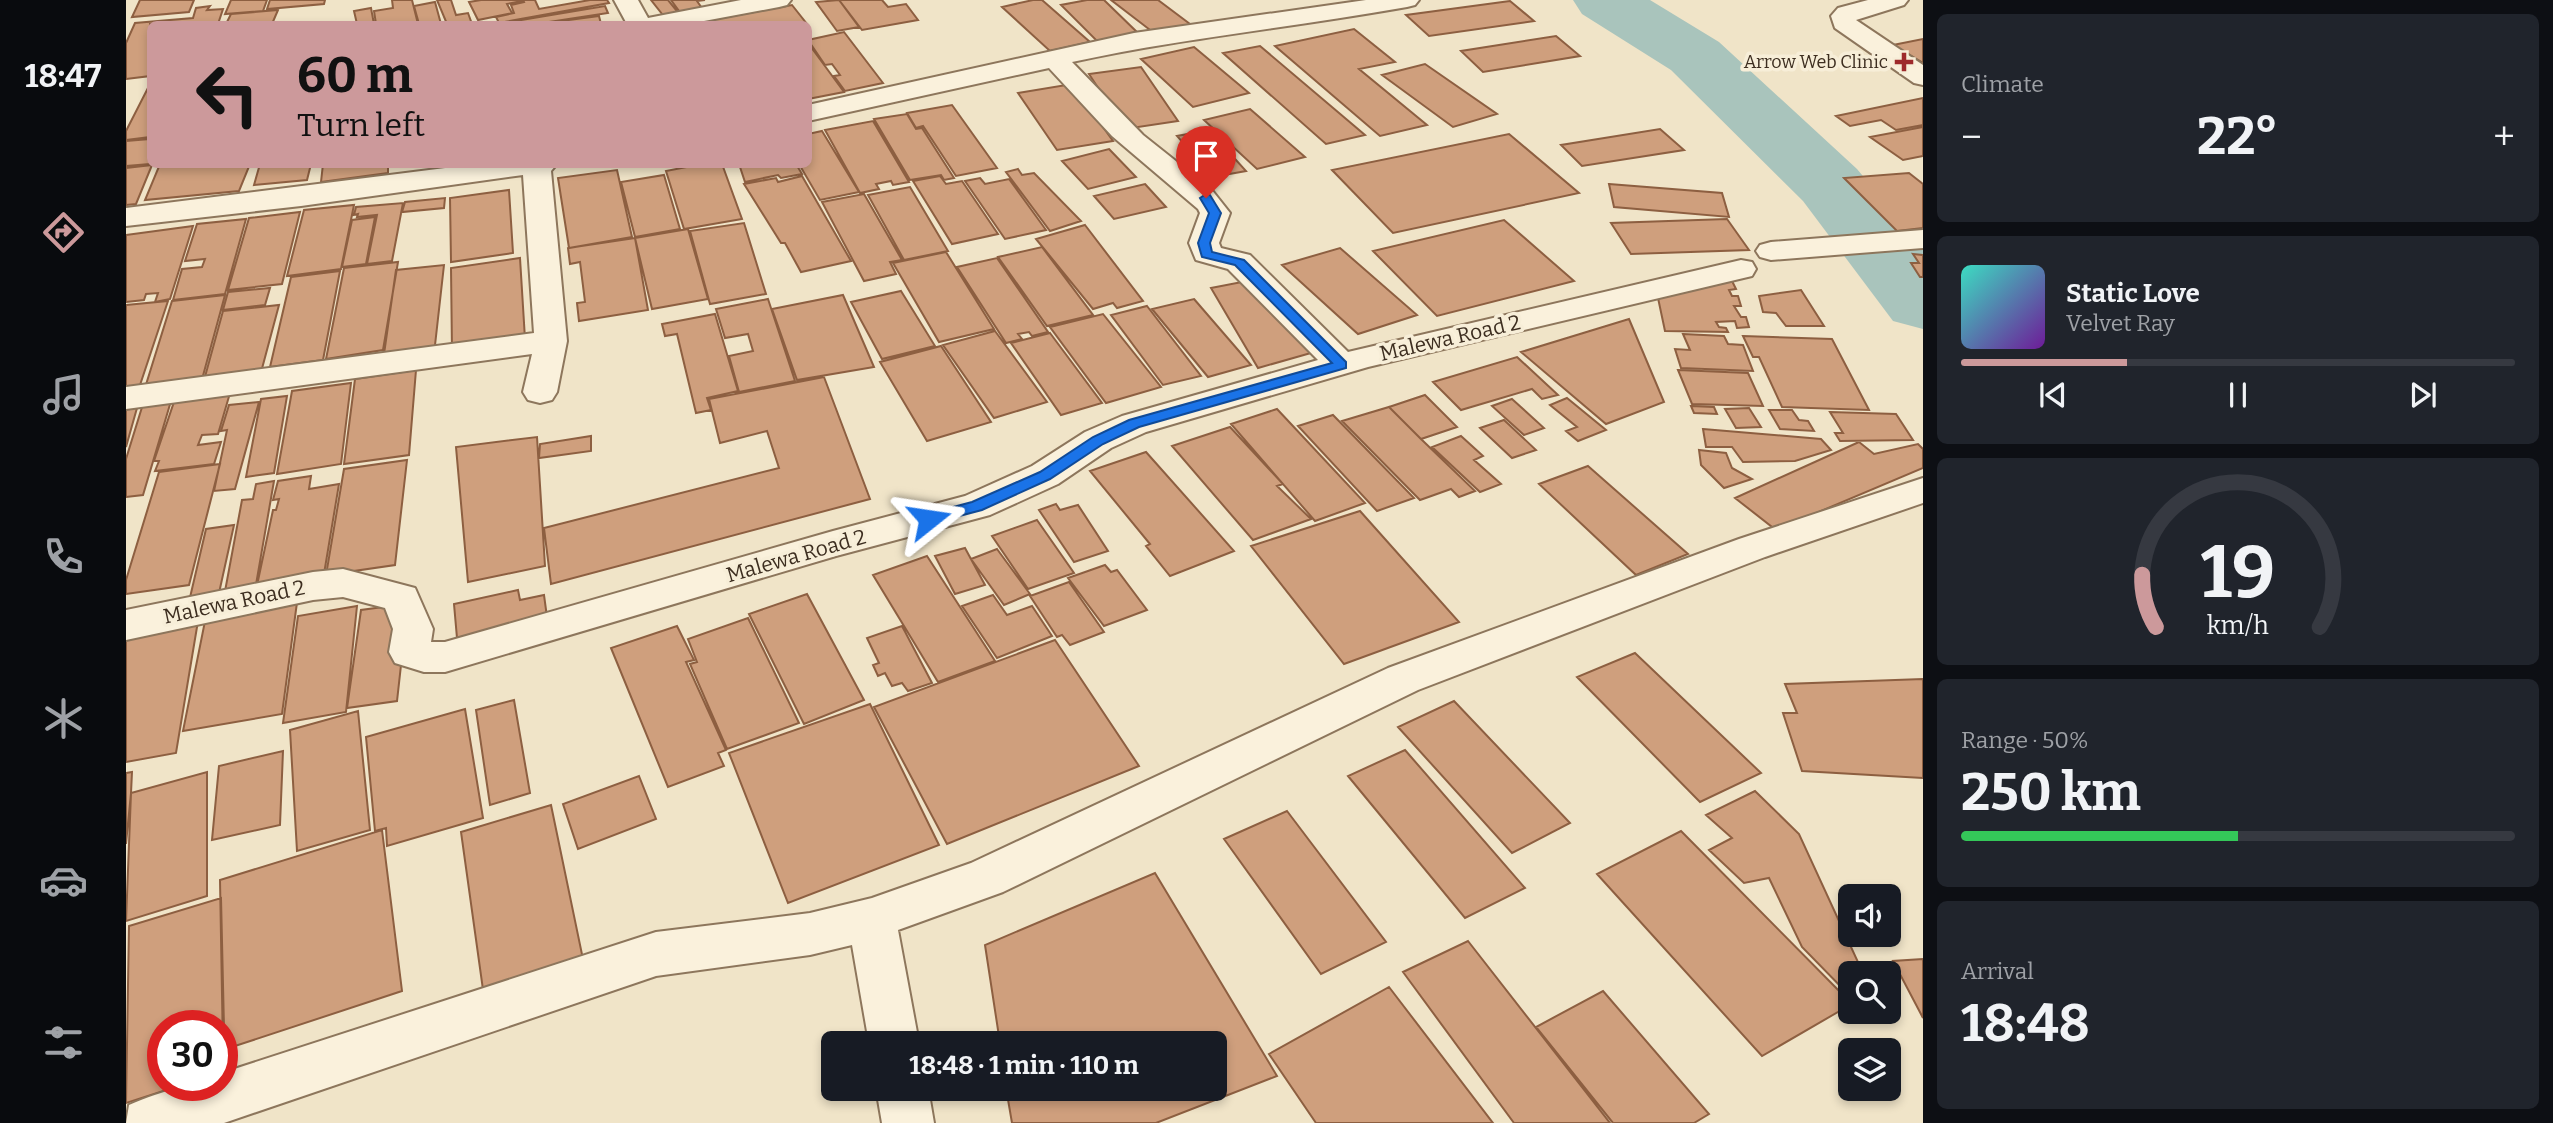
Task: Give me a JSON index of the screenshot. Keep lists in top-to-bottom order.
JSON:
{
  "streets": {
    "street": ["Malewa Road 2"]
  },
  "places": {
    "health": ["Arrow Web Clinic"]
  },
  "page": {
    "tabs": "18:47",
    "tile": [
      "Climate",
      ["Range · 50%", "250 km"],
      ["Arrival", "18:48"]
    ],
    "turn": ["60 m", "Turn left"],
    "heat": ["−", "22°", "+"],
    "song": ["Static Love", "Velvet Ray"],
    "limit": "30",
    "trip": "18:48 · 1 min · 110 m",
    "gauge": ["19", "km/h"]
  }
}
